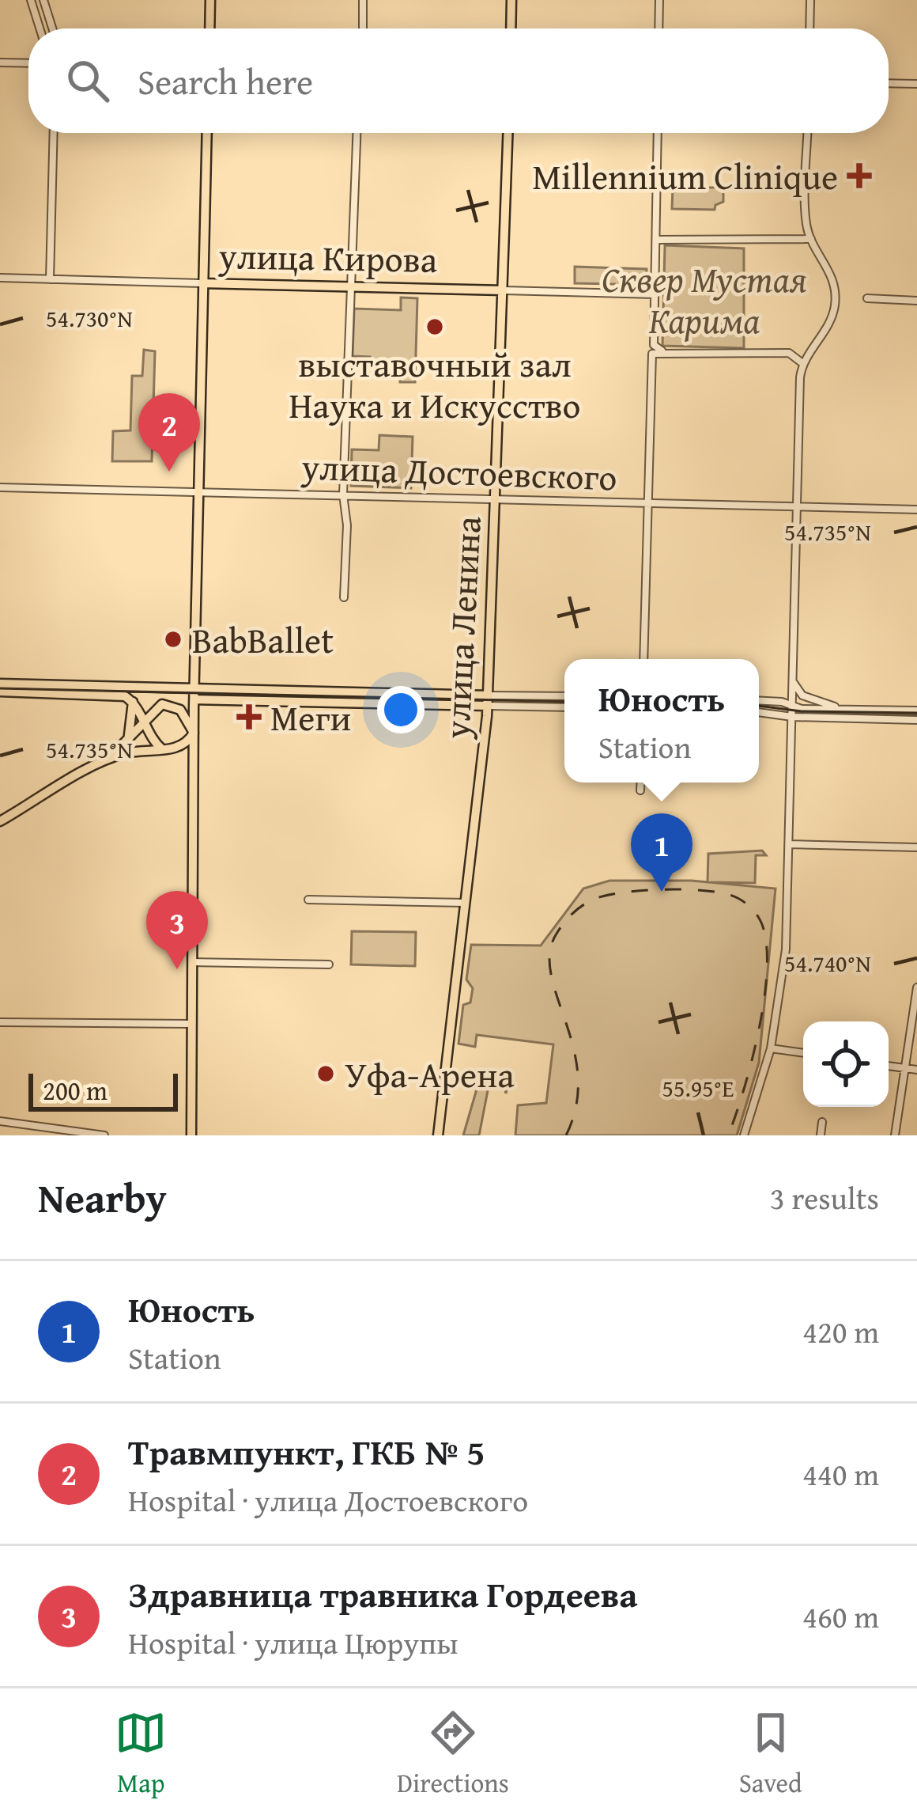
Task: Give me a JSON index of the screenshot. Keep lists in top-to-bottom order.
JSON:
{
  "streets": {
    "main road": ["улица Кирова", "улица Ленина"],
    "street": ["улица Достоевского"]
  },
  "crossings": [
    ["улица Кирова", "улица Ленина"],
    ["улица Достоевского", "улица Ленина"]
  ],
  "parks": ["Сквер Мустая Карима"],
  "places": {
    "health": ["Millennium Clinique", "Меги"],
    "other": ["выставочный зал Наука и Искусство", "BabBallet", "Уфа-Арена"]
  },
  "scale_bar": "200 m",
  "page": {
    "search": "Search here",
    "pins": ["2", "1", "3"],
    "popup": ["Юность", "Station"],
    "scale": "200 m",
    "heading": ["Nearby", "3 results"],
    "list": [
      {
        "mark": "1",
        "name": "Юность",
        "note": "Station",
        "value": "420 m"
      },
      {
        "mark": "2",
        "name": "Травмпункт, ГКБ № 5",
        "note": "Hospital · улица Достоевского",
        "value": "440 m"
      },
      {
        "mark": "3",
        "name": "Здравница травника Гордеева",
        "note": "Hospital · улица Цюрупы",
        "value": "460 m"
      }
    ],
    "nav": ["Map", "Directions", "Saved"]
  },
  "coordinates": [
    "54.730°N",
    "54.735°N",
    "54.740°N",
    "55.95°E"
  ]
}
